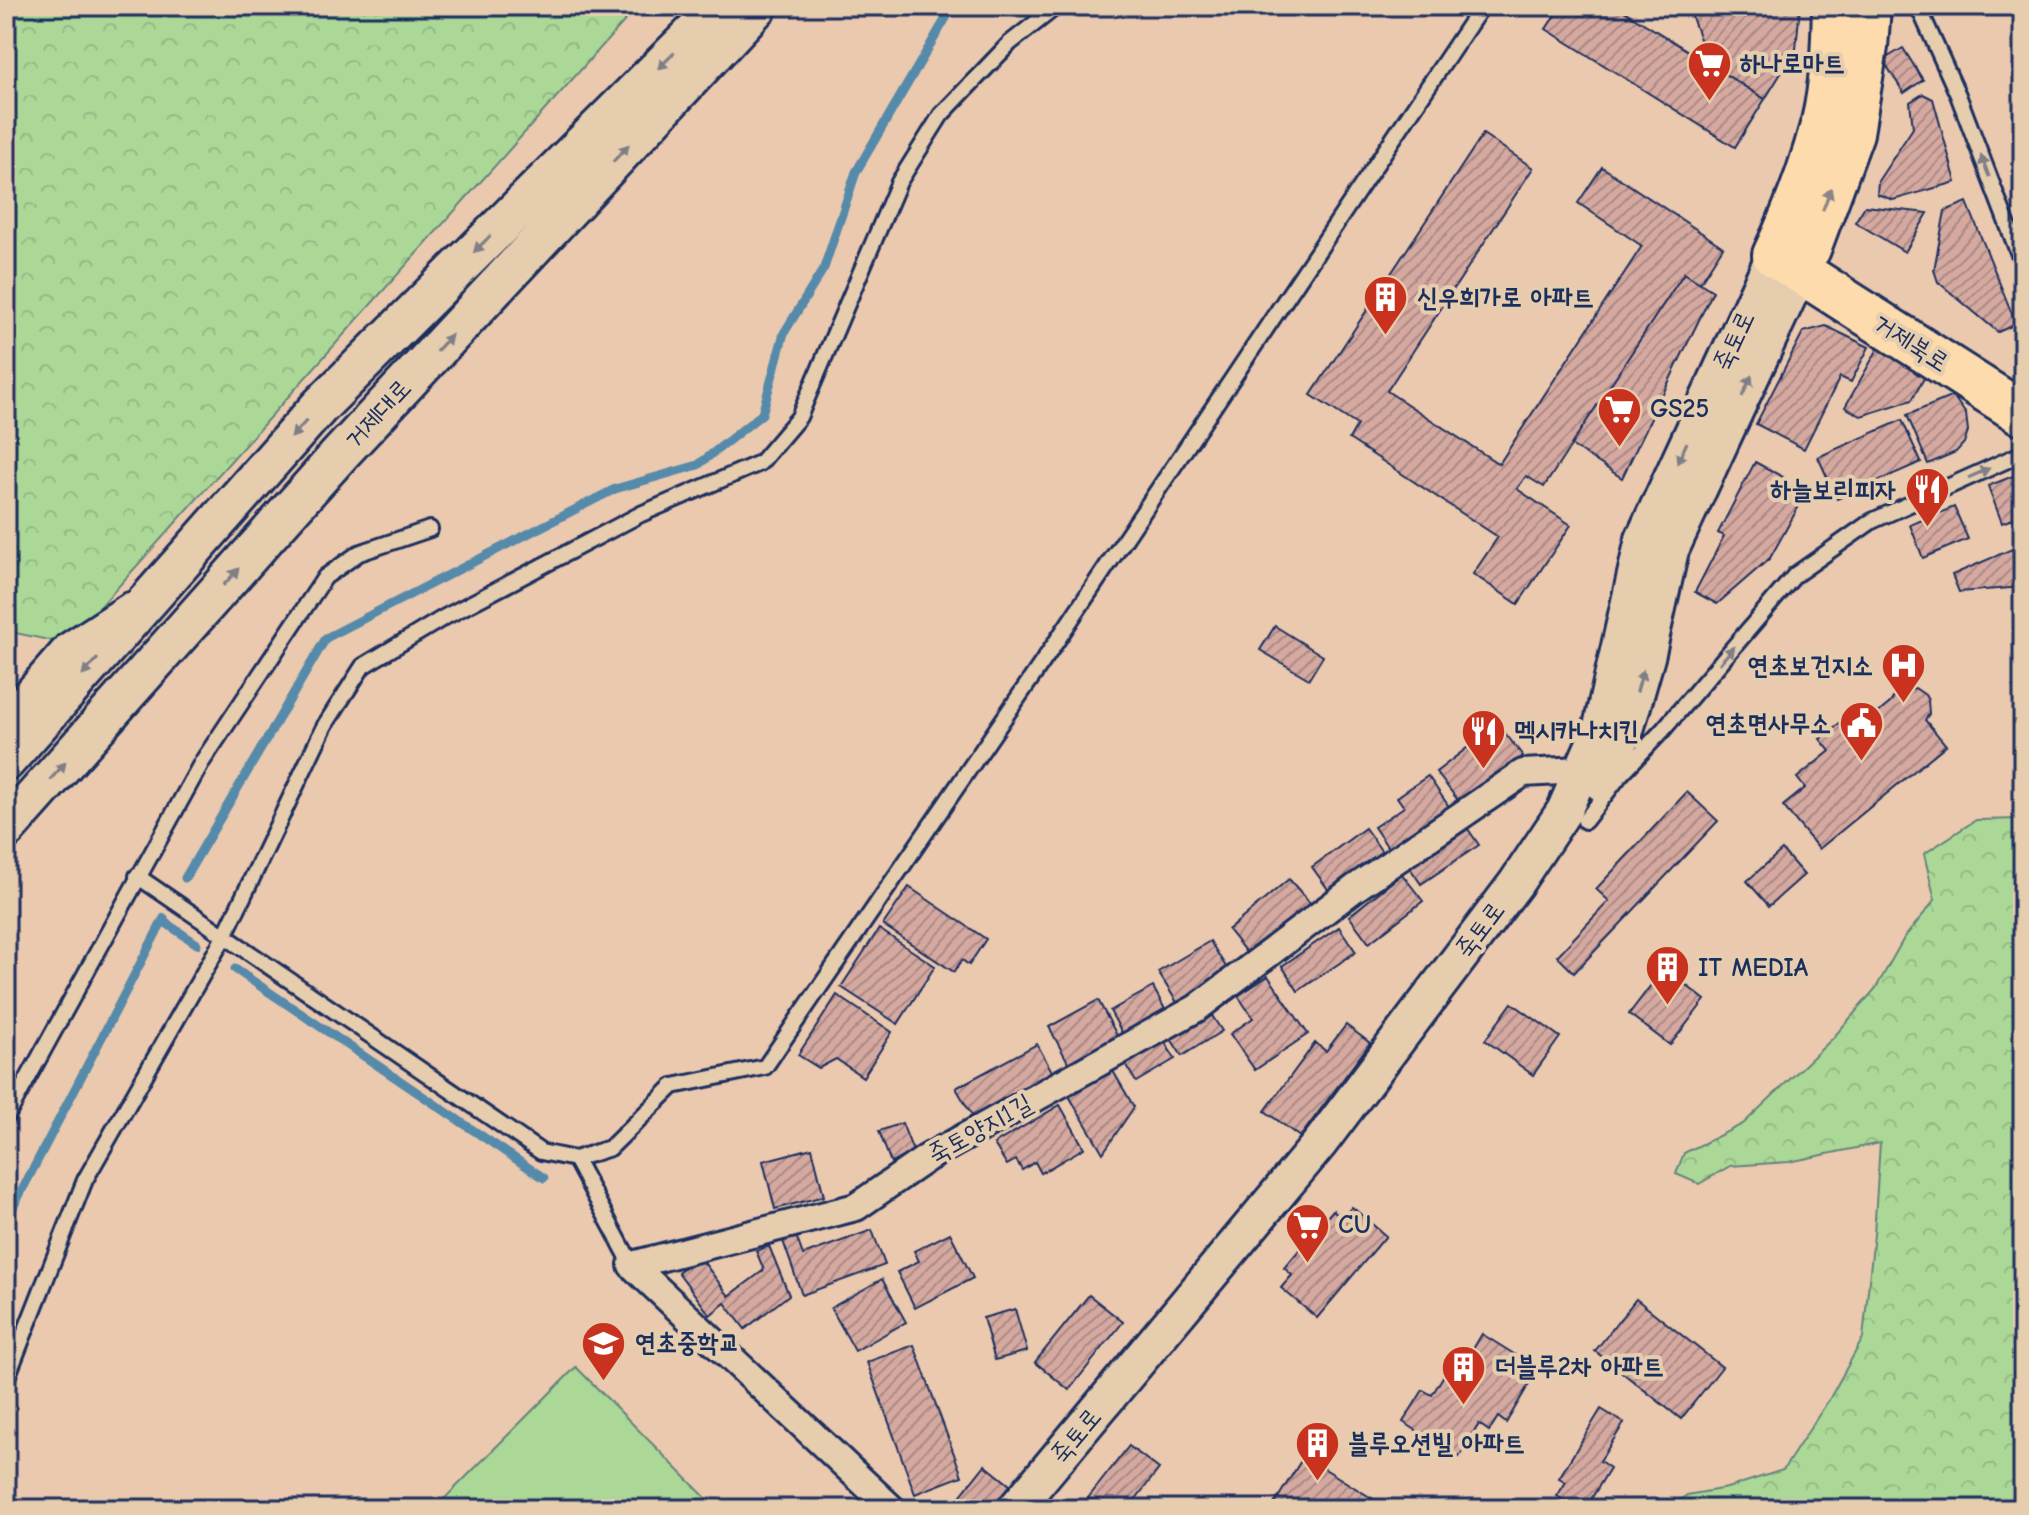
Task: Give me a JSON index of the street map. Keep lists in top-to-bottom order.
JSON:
{
  "streets": {
    "main road": ["거제북로", "거제대로"],
    "street": ["죽토로", "죽토양지1길"]
  },
  "crossings": [
    ["죽토로", "거제북로"],
    ["죽토로", "죽토양지1길"]
  ],
  "places": {
    "supermarket": ["하나로마트", "GS25", "CU"],
    "building": [
      "신우희가로 아파트",
      "IT MEDIA",
      "더블루2차 아파트",
      "블루오션빌 아파트"
    ],
    "restaurant": ["하늘보리피자", "멕시카나치킨"],
    "hospital": ["연초보건지소"],
    "public building": ["연초면사무소"],
    "school or university": ["연초중학교"]
  }
}
